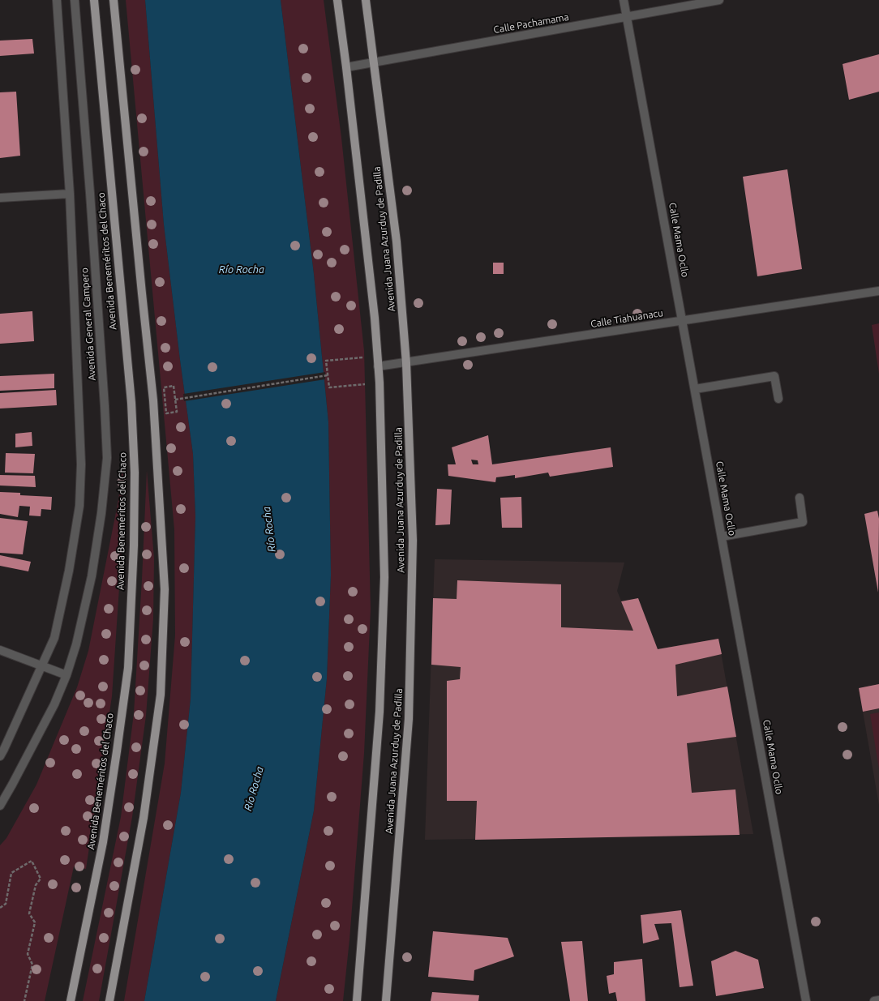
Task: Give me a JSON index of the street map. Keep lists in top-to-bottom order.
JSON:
{
  "streets": {
    "main road": ["Avenida Juana Azurduy de Padilla", "Avenida Beneméritos del Chaco"],
    "street": [
      "Calle Pachamama",
      "Calle Mama Ocllo",
      "Calle Tiahuanacu",
      "Avenida General Campero"
    ]
  },
  "crossings": [
    ["Calle Pachamama", "Avenida Juana Azurduy de Padilla"],
    ["Calle Pachamama", "Calle Mama Ocllo"],
    ["Avenida Juana Azurduy de Padilla", "Calle Tiahuanacu"],
    ["Calle Mama Ocllo", "Calle Tiahuanacu"]
  ],
  "water": ["Río Rocha"]
}
